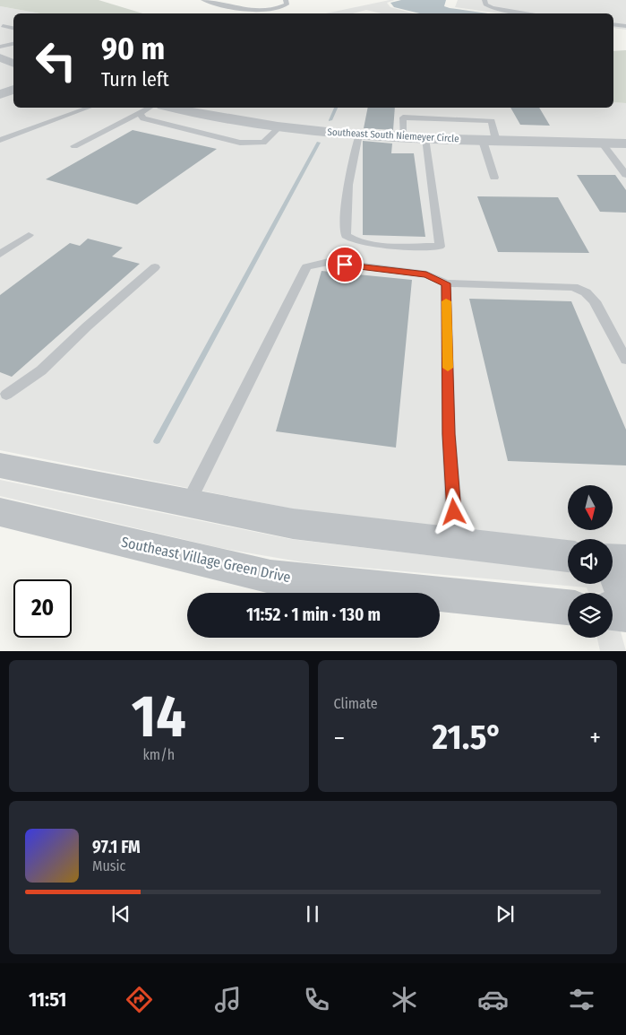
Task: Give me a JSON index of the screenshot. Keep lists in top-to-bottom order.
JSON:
{
  "streets": {
    "street": ["Southeast South Niemeyer Circle", "Southeast Village Green Drive"]
  },
  "north": "bottom",
  "page": {
    "turn": ["90 m", "Turn left"],
    "limit": "20",
    "trip": "11:52 · 1 min · 130 m",
    "tile": [
      ["14", "km/h"],
      "Climate"
    ],
    "heat": ["−", "21.5°", "+"],
    "song": ["97.1 FM", "Music"],
    "tabs": "11:51"
  }
}
